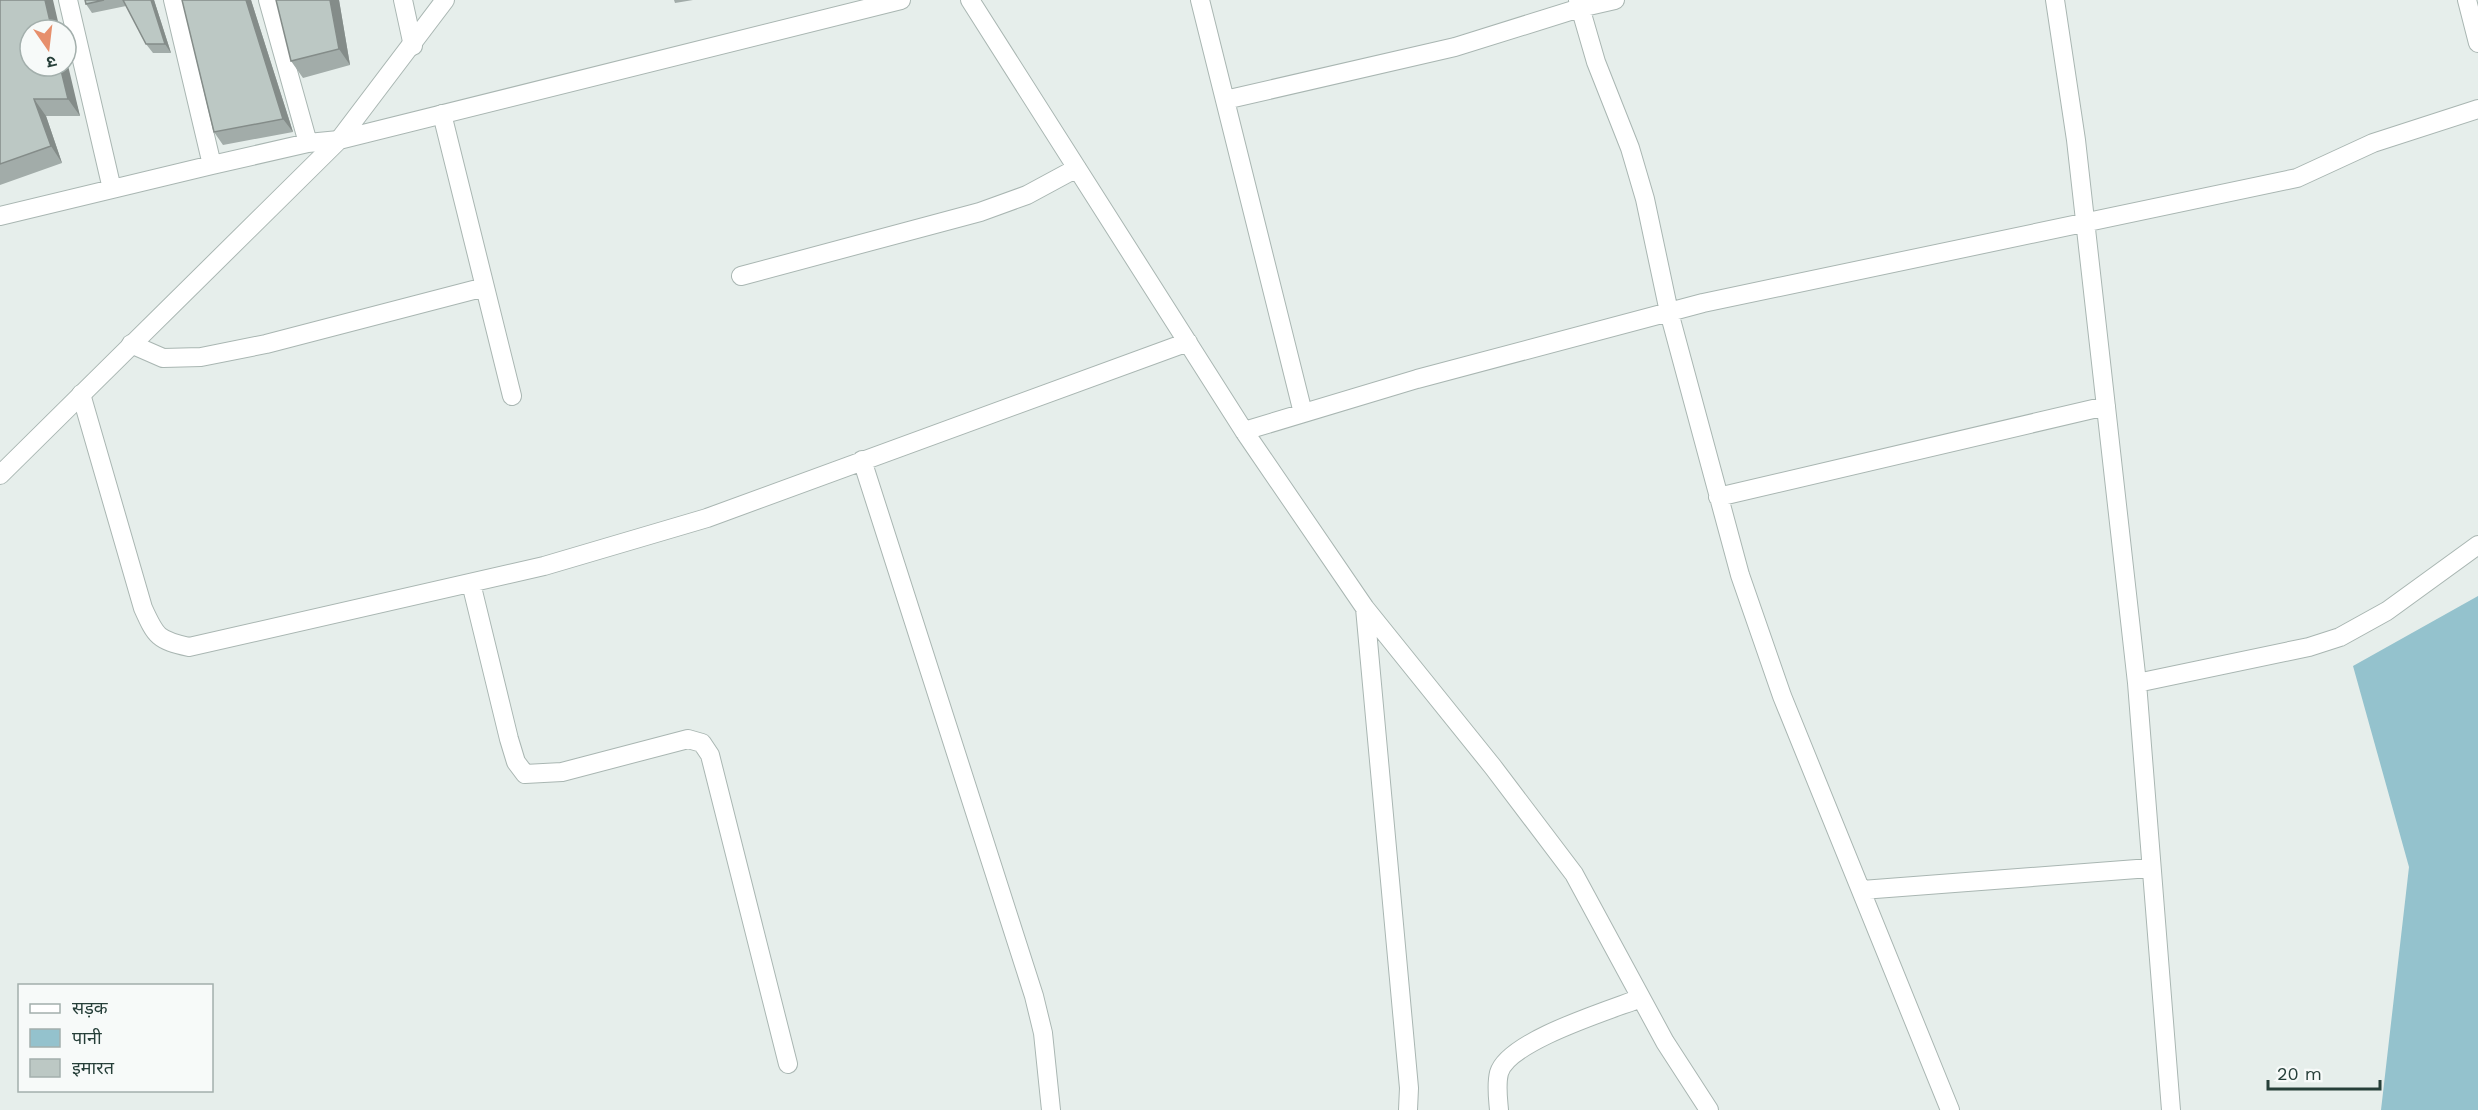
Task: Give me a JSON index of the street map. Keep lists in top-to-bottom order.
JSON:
{
  "legend": ["सड़क", "पानी", "इमारत"],
  "scale_bar": "20 m",
  "north": "bottom"
}
